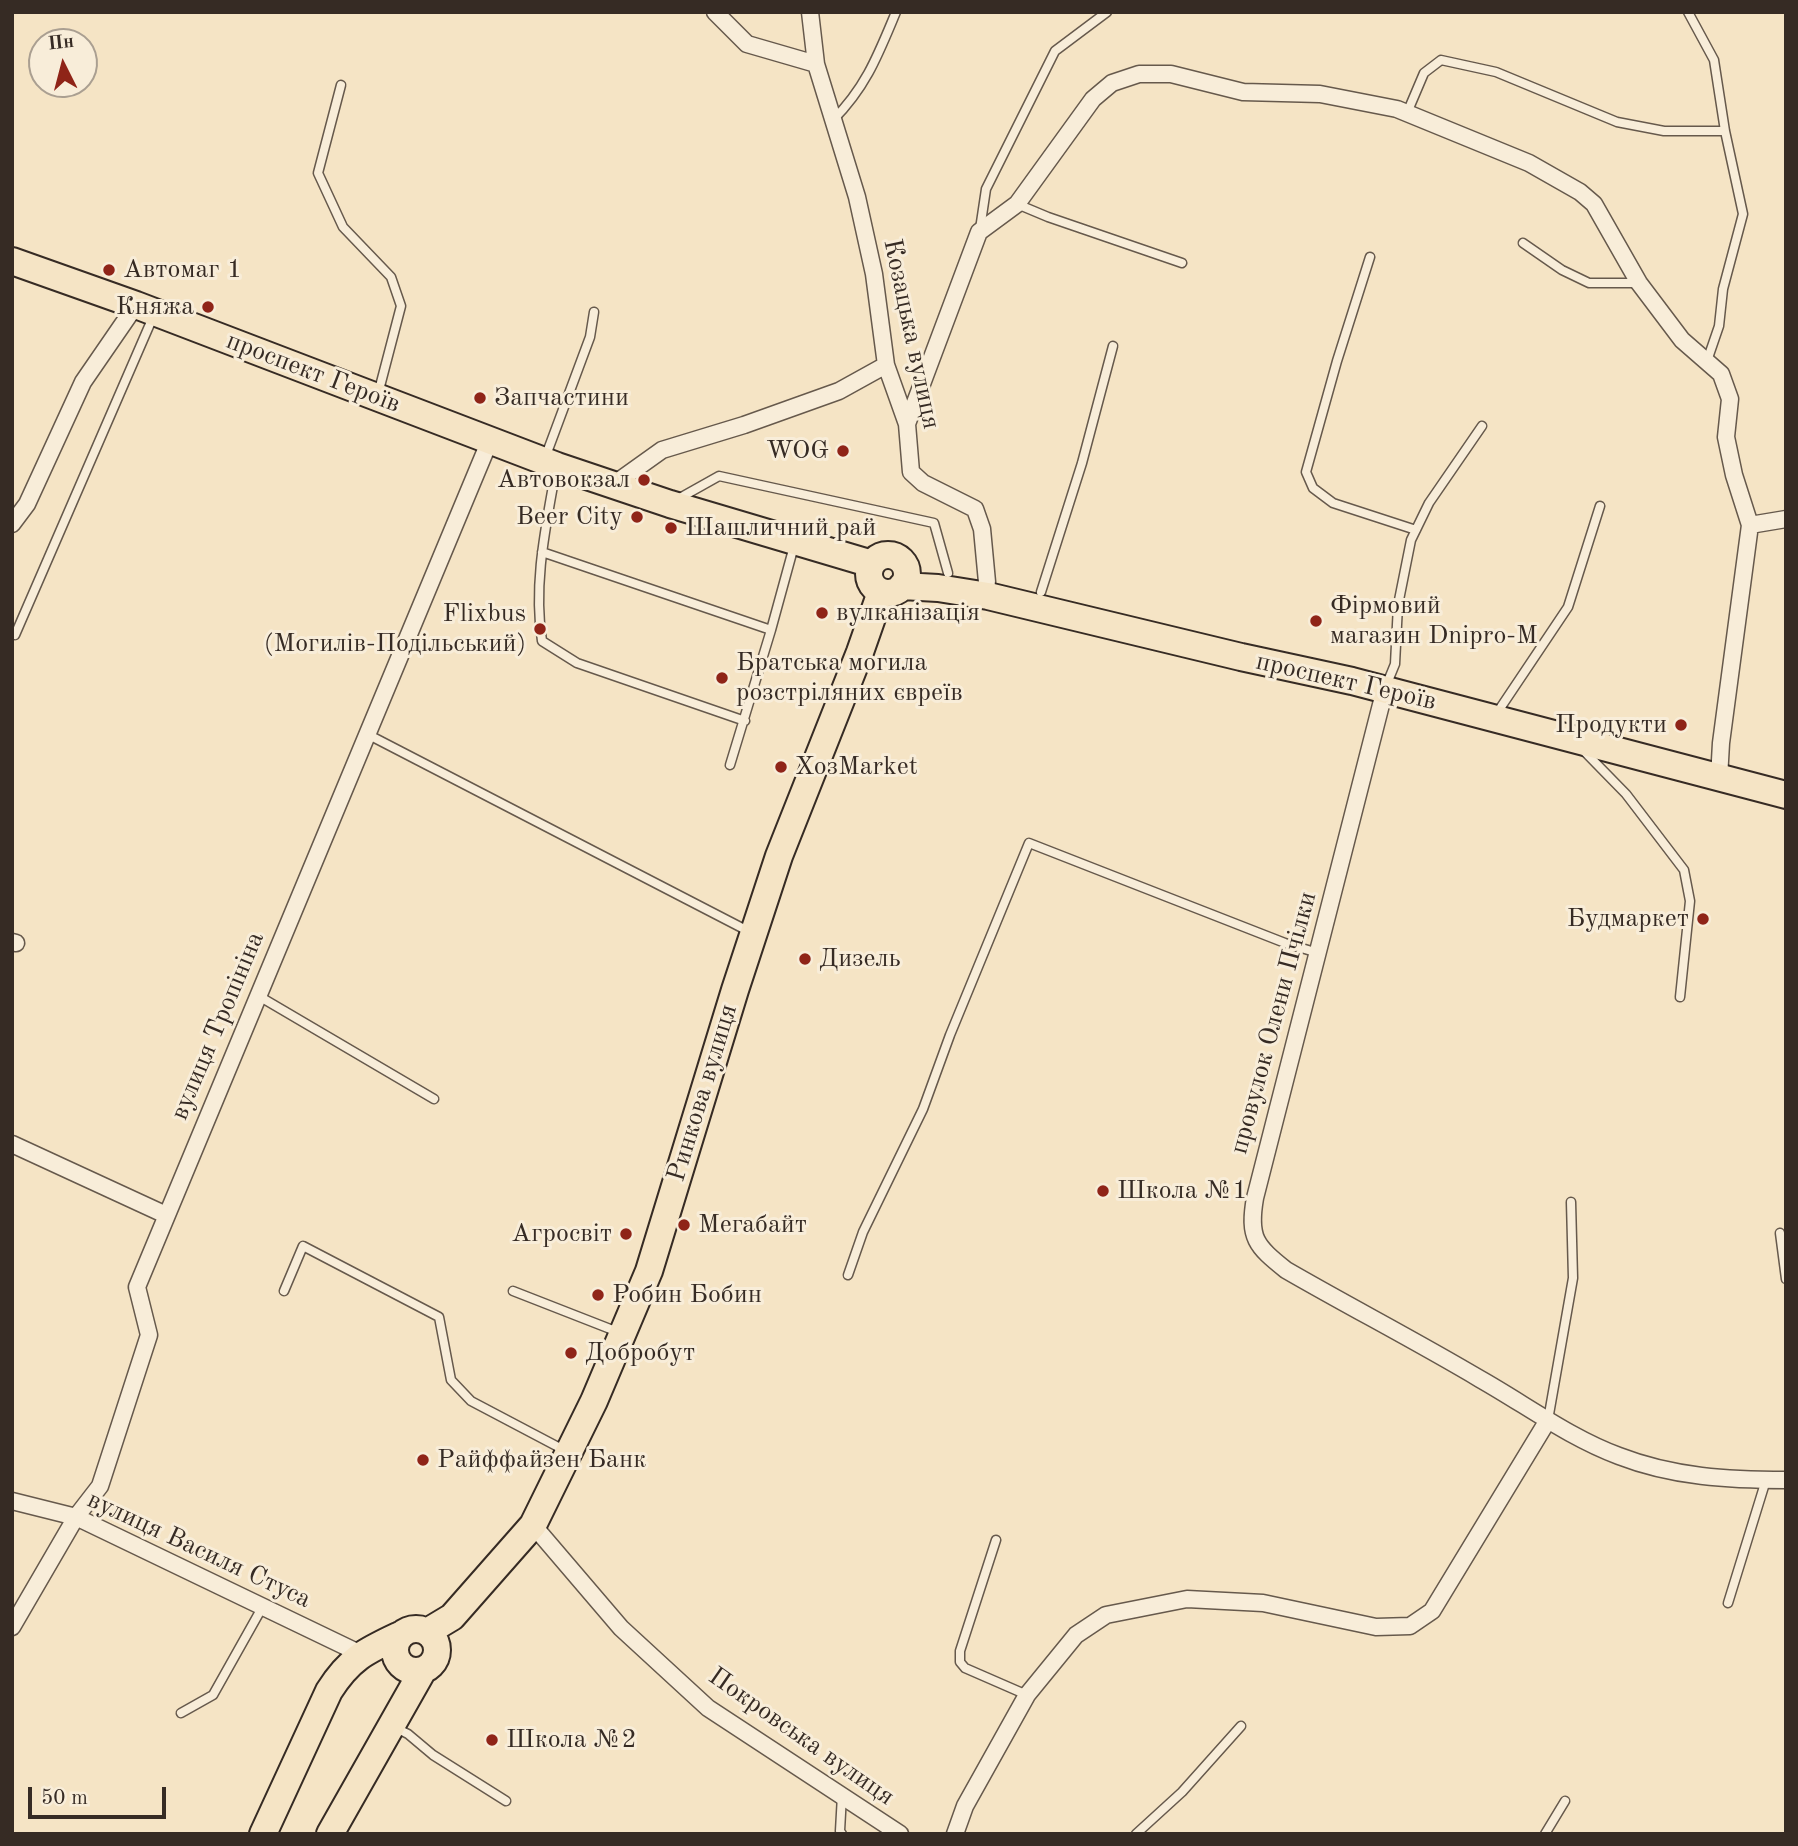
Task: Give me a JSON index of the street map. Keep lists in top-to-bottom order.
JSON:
{
  "streets": {
    "main road": ["проспект Героїв", "Ринкова вулиця"],
    "street": [
      "Козацька вулиця",
      "провулок Олени Пчілки",
      "вулиця Тропініна",
      "вулиця Василя Стуса",
      "Покровська вулиця"
    ]
  },
  "crossings": [
    ["Козацька вулиця", "проспект Героїв"],
    ["проспект Героїв", "провулок Олени Пчілки"],
    ["проспект Героїв", "вулиця Тропініна"],
    ["проспект Героїв", "Ринкова вулиця"],
    ["вулиця Тропініна", "вулиця Василя Стуса"],
    ["Ринкова вулиця", "вулиця Василя Стуса"],
    ["Ринкова вулиця", "Покровська вулиця"]
  ],
  "places": [
    "Автомаг 1",
    "Княжа",
    "Запчастини",
    "WOG",
    "Автовокзал",
    "Beer City",
    "Шашличний рай",
    "вулканізація",
    "Фірмовий магазин Dnipro-M",
    "Flixbus (Могилів-Подільський)",
    "Братська могила розстріляних євреїв",
    "Продукти",
    "ХозMarket",
    "Будмаркет",
    "Дизель",
    "Школа №1",
    "Мегабайт",
    "Агросвіт",
    "Робин Бобин",
    "Добробут",
    "Райффайзен Банк",
    "Школа №2"
  ],
  "scale_bar": "50 m",
  "north": "top"
}
